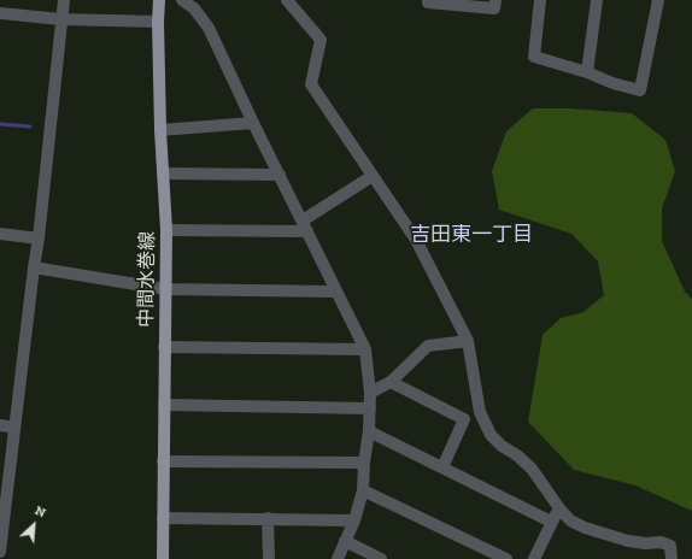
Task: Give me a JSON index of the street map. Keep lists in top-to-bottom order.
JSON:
{
  "streets": {
    "main road": ["中間水巻線"]
  },
  "districts": ["吉田東一丁目"],
  "north": "top right"
}
